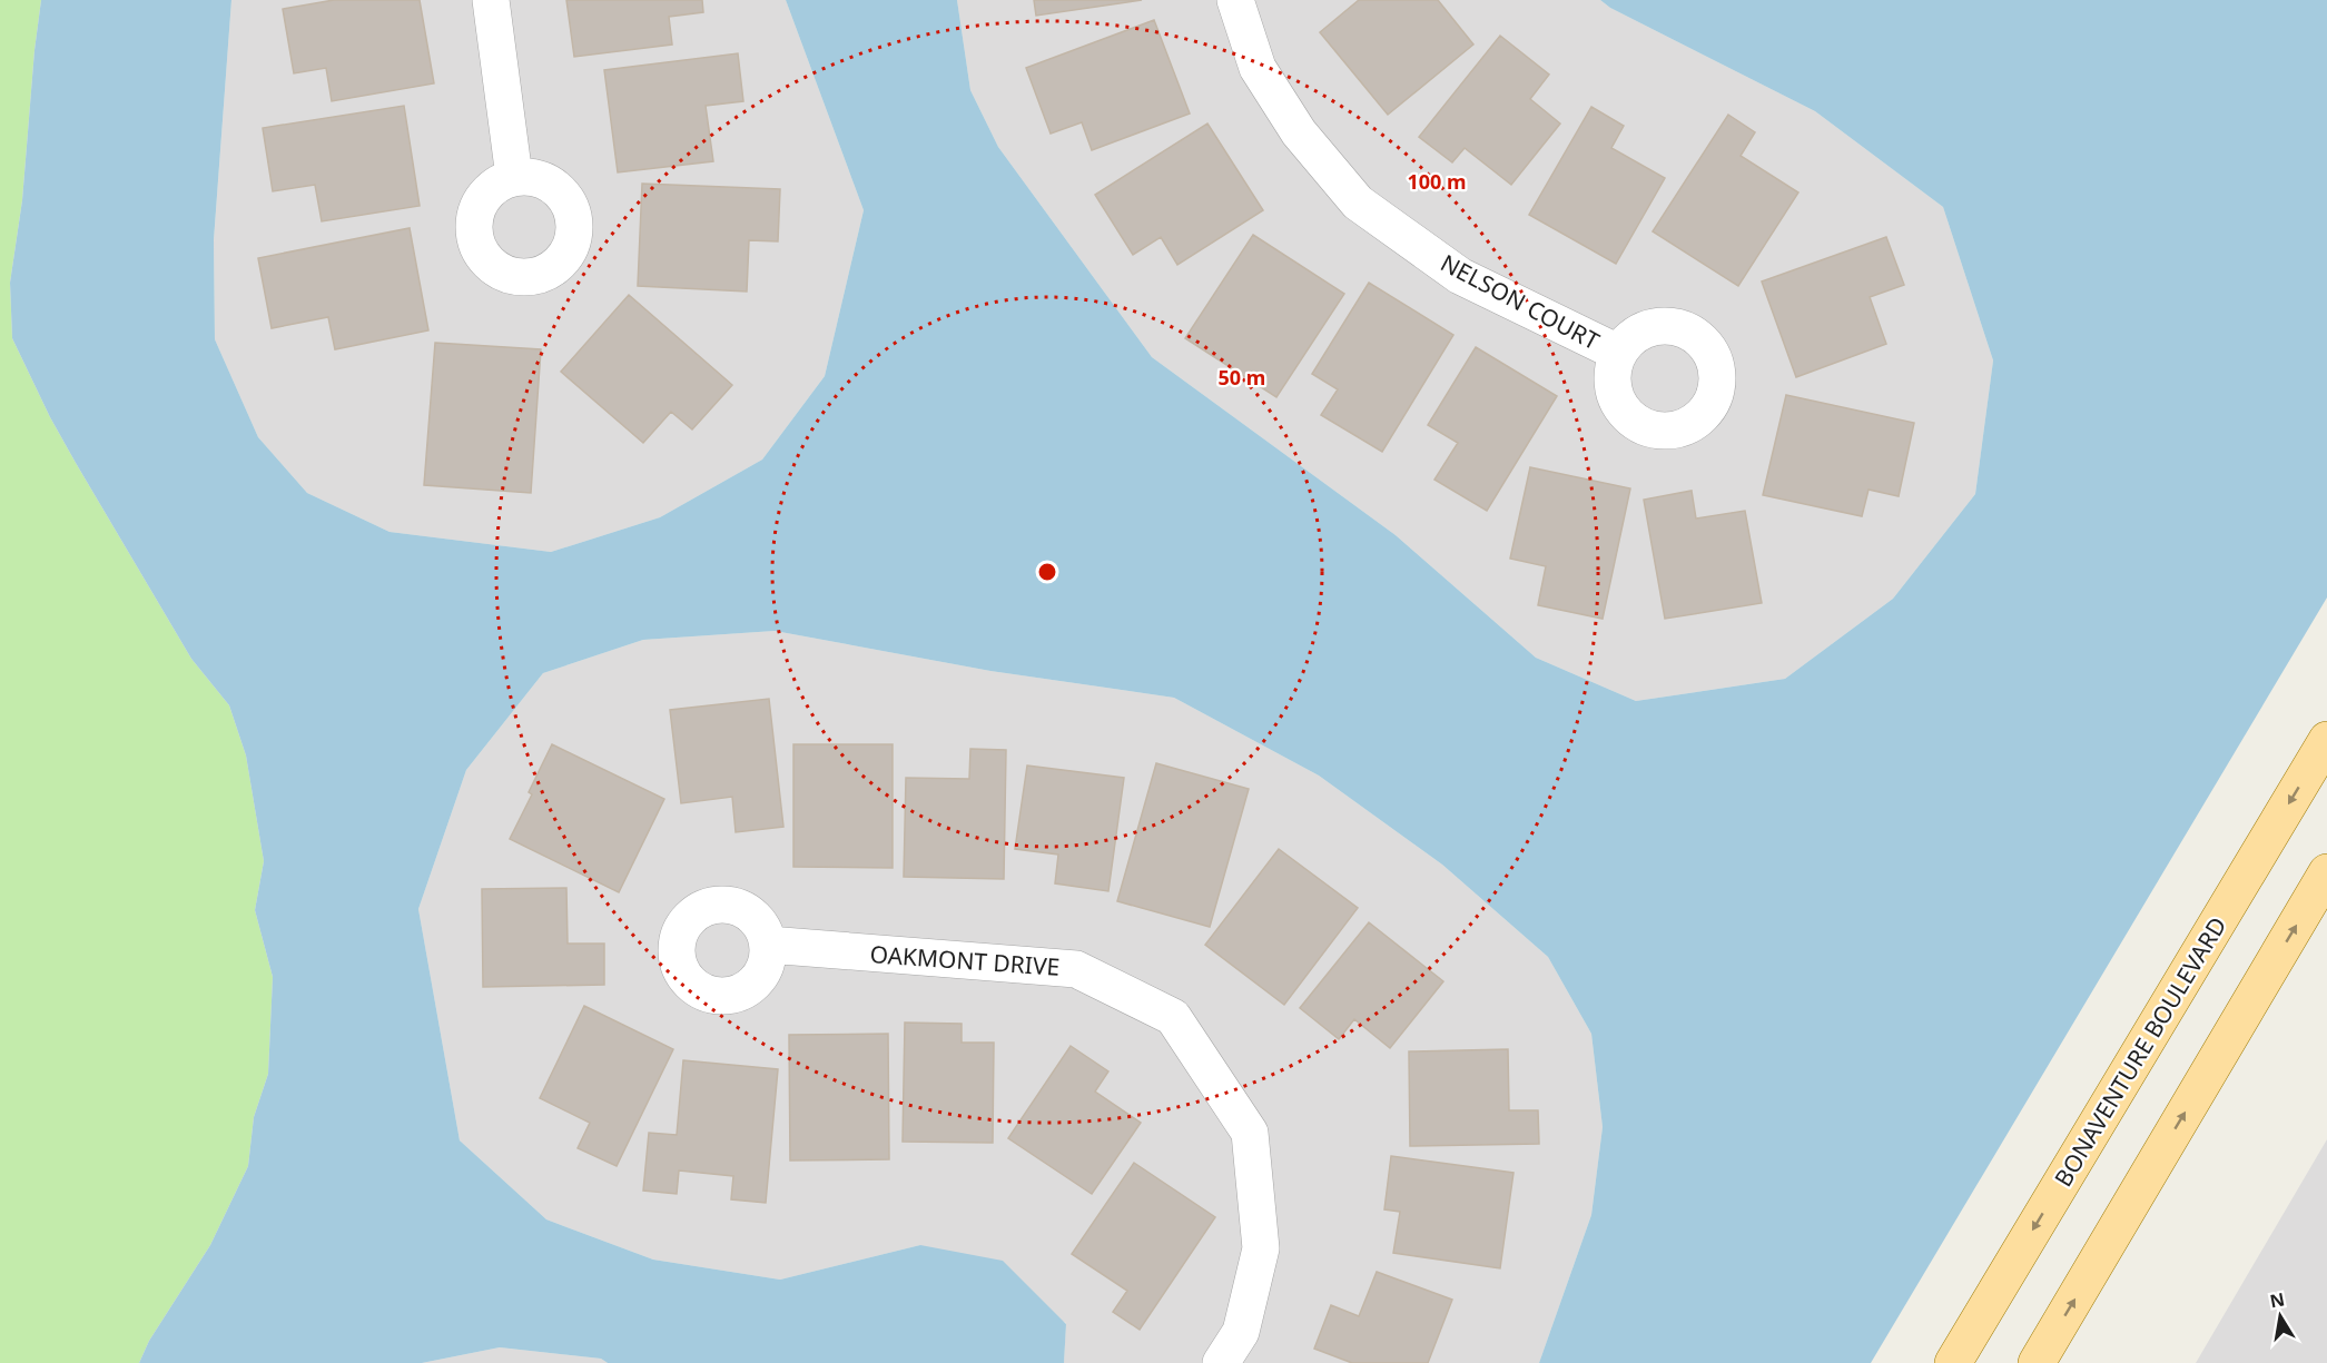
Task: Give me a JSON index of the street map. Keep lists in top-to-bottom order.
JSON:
{
  "streets": {
    "main road": ["BONAVENTURE BOULEVARD"],
    "street": ["NELSON COURT", "OAKMONT DRIVE"]
  },
  "north": "top",
  "rings": ["100 m", "50 m"]
}
